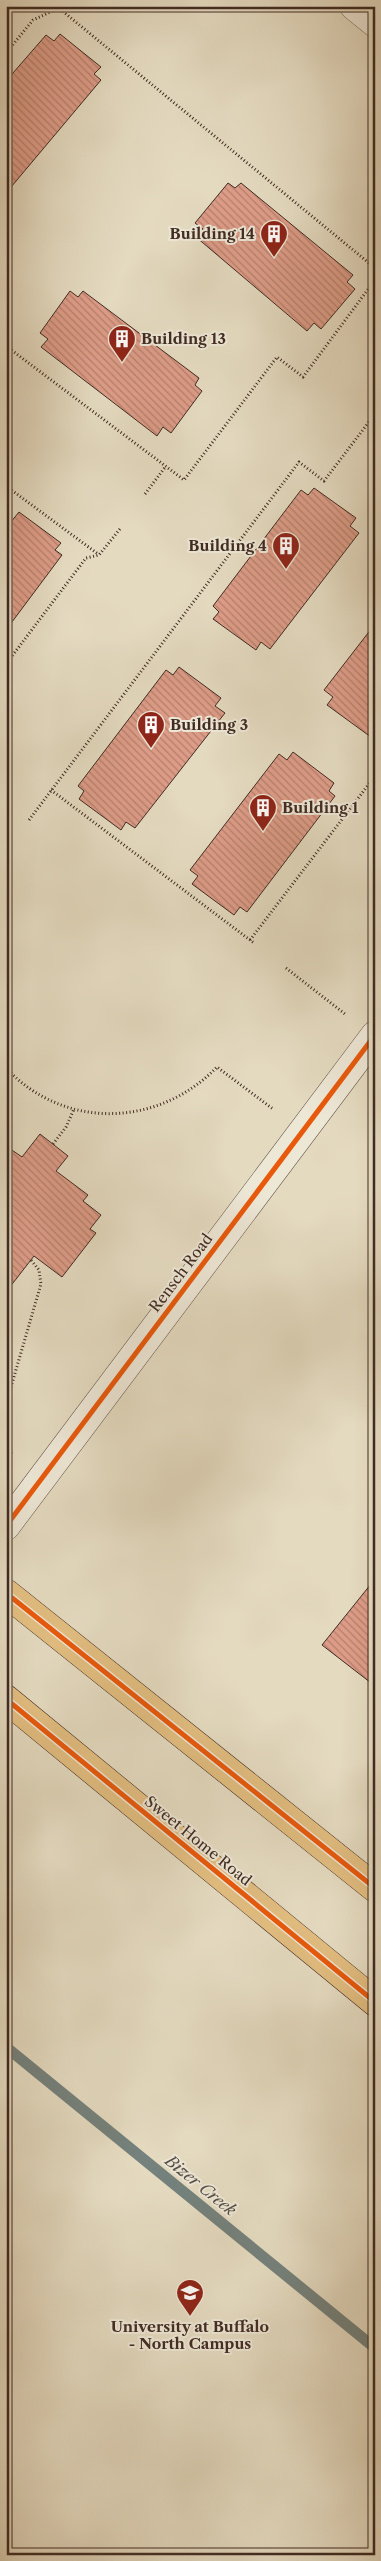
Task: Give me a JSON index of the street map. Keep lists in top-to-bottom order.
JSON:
{
  "streets": {
    "main road": ["Sweet Home Road"],
    "street": ["Rensch Road"]
  },
  "water": ["Bizer Creek"],
  "places": {
    "building": [
      "Building 14",
      "Building 13",
      "Building 4",
      "Building 3",
      "Building 1"
    ],
    "school or university": ["University at Buffalo - North Campus"]
  }
}
